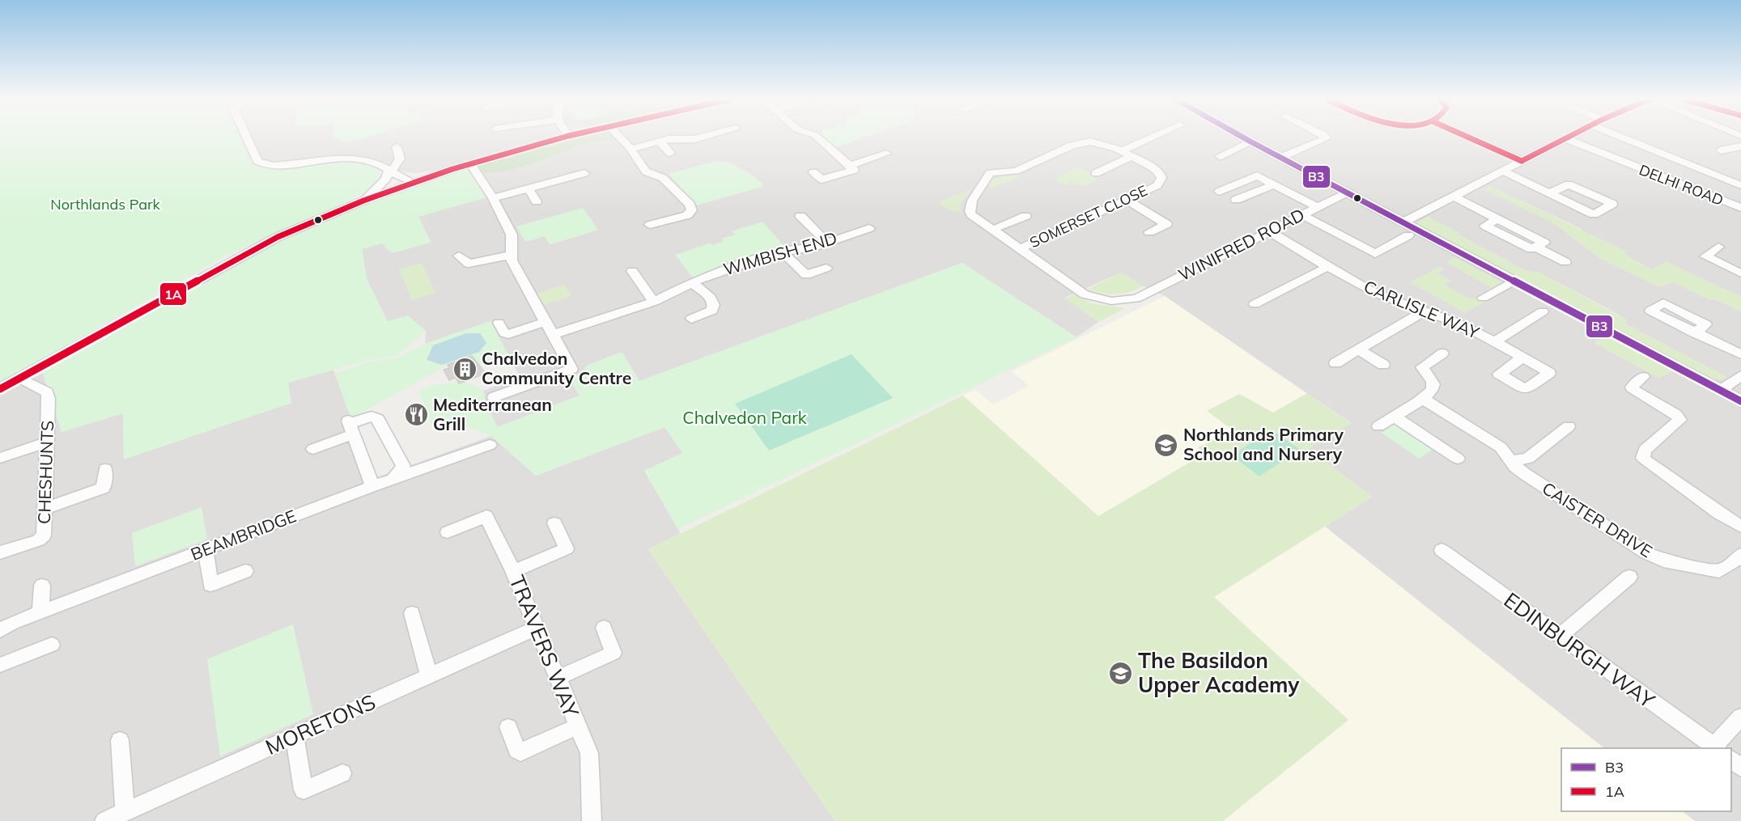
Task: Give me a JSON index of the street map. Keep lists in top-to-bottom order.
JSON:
{
  "streets": {
    "street": [
      "DELHI ROAD",
      "SOMERSET CLOSE",
      "WINIFRED ROAD",
      "WIMBISH END",
      "CARLISLE WAY",
      "CHESHUNTS",
      "CAISTER DRIVE",
      "BEAMBRIDGE",
      "TRAVERS WAY",
      "EDINBURGH WAY",
      "MORETONS"
    ]
  },
  "crossings": [
    ["SOMERSET CLOSE", "WINIFRED ROAD"],
    ["WINIFRED ROAD", "CARLISLE WAY"],
    ["TRAVERS WAY", "MORETONS"]
  ],
  "parks": ["Northlands Park", "Chalvedon Park"],
  "places": {
    "building": ["Chalvedon Community Centre"],
    "restaurant": ["Mediterranean Grill"],
    "school or university": ["Northlands Primary School and Nursery", "The Basildon Upper Academy"]
  },
  "lines": ["transit line B3", "transit line 1A"],
  "legend": ["B3", "1A"]
}
